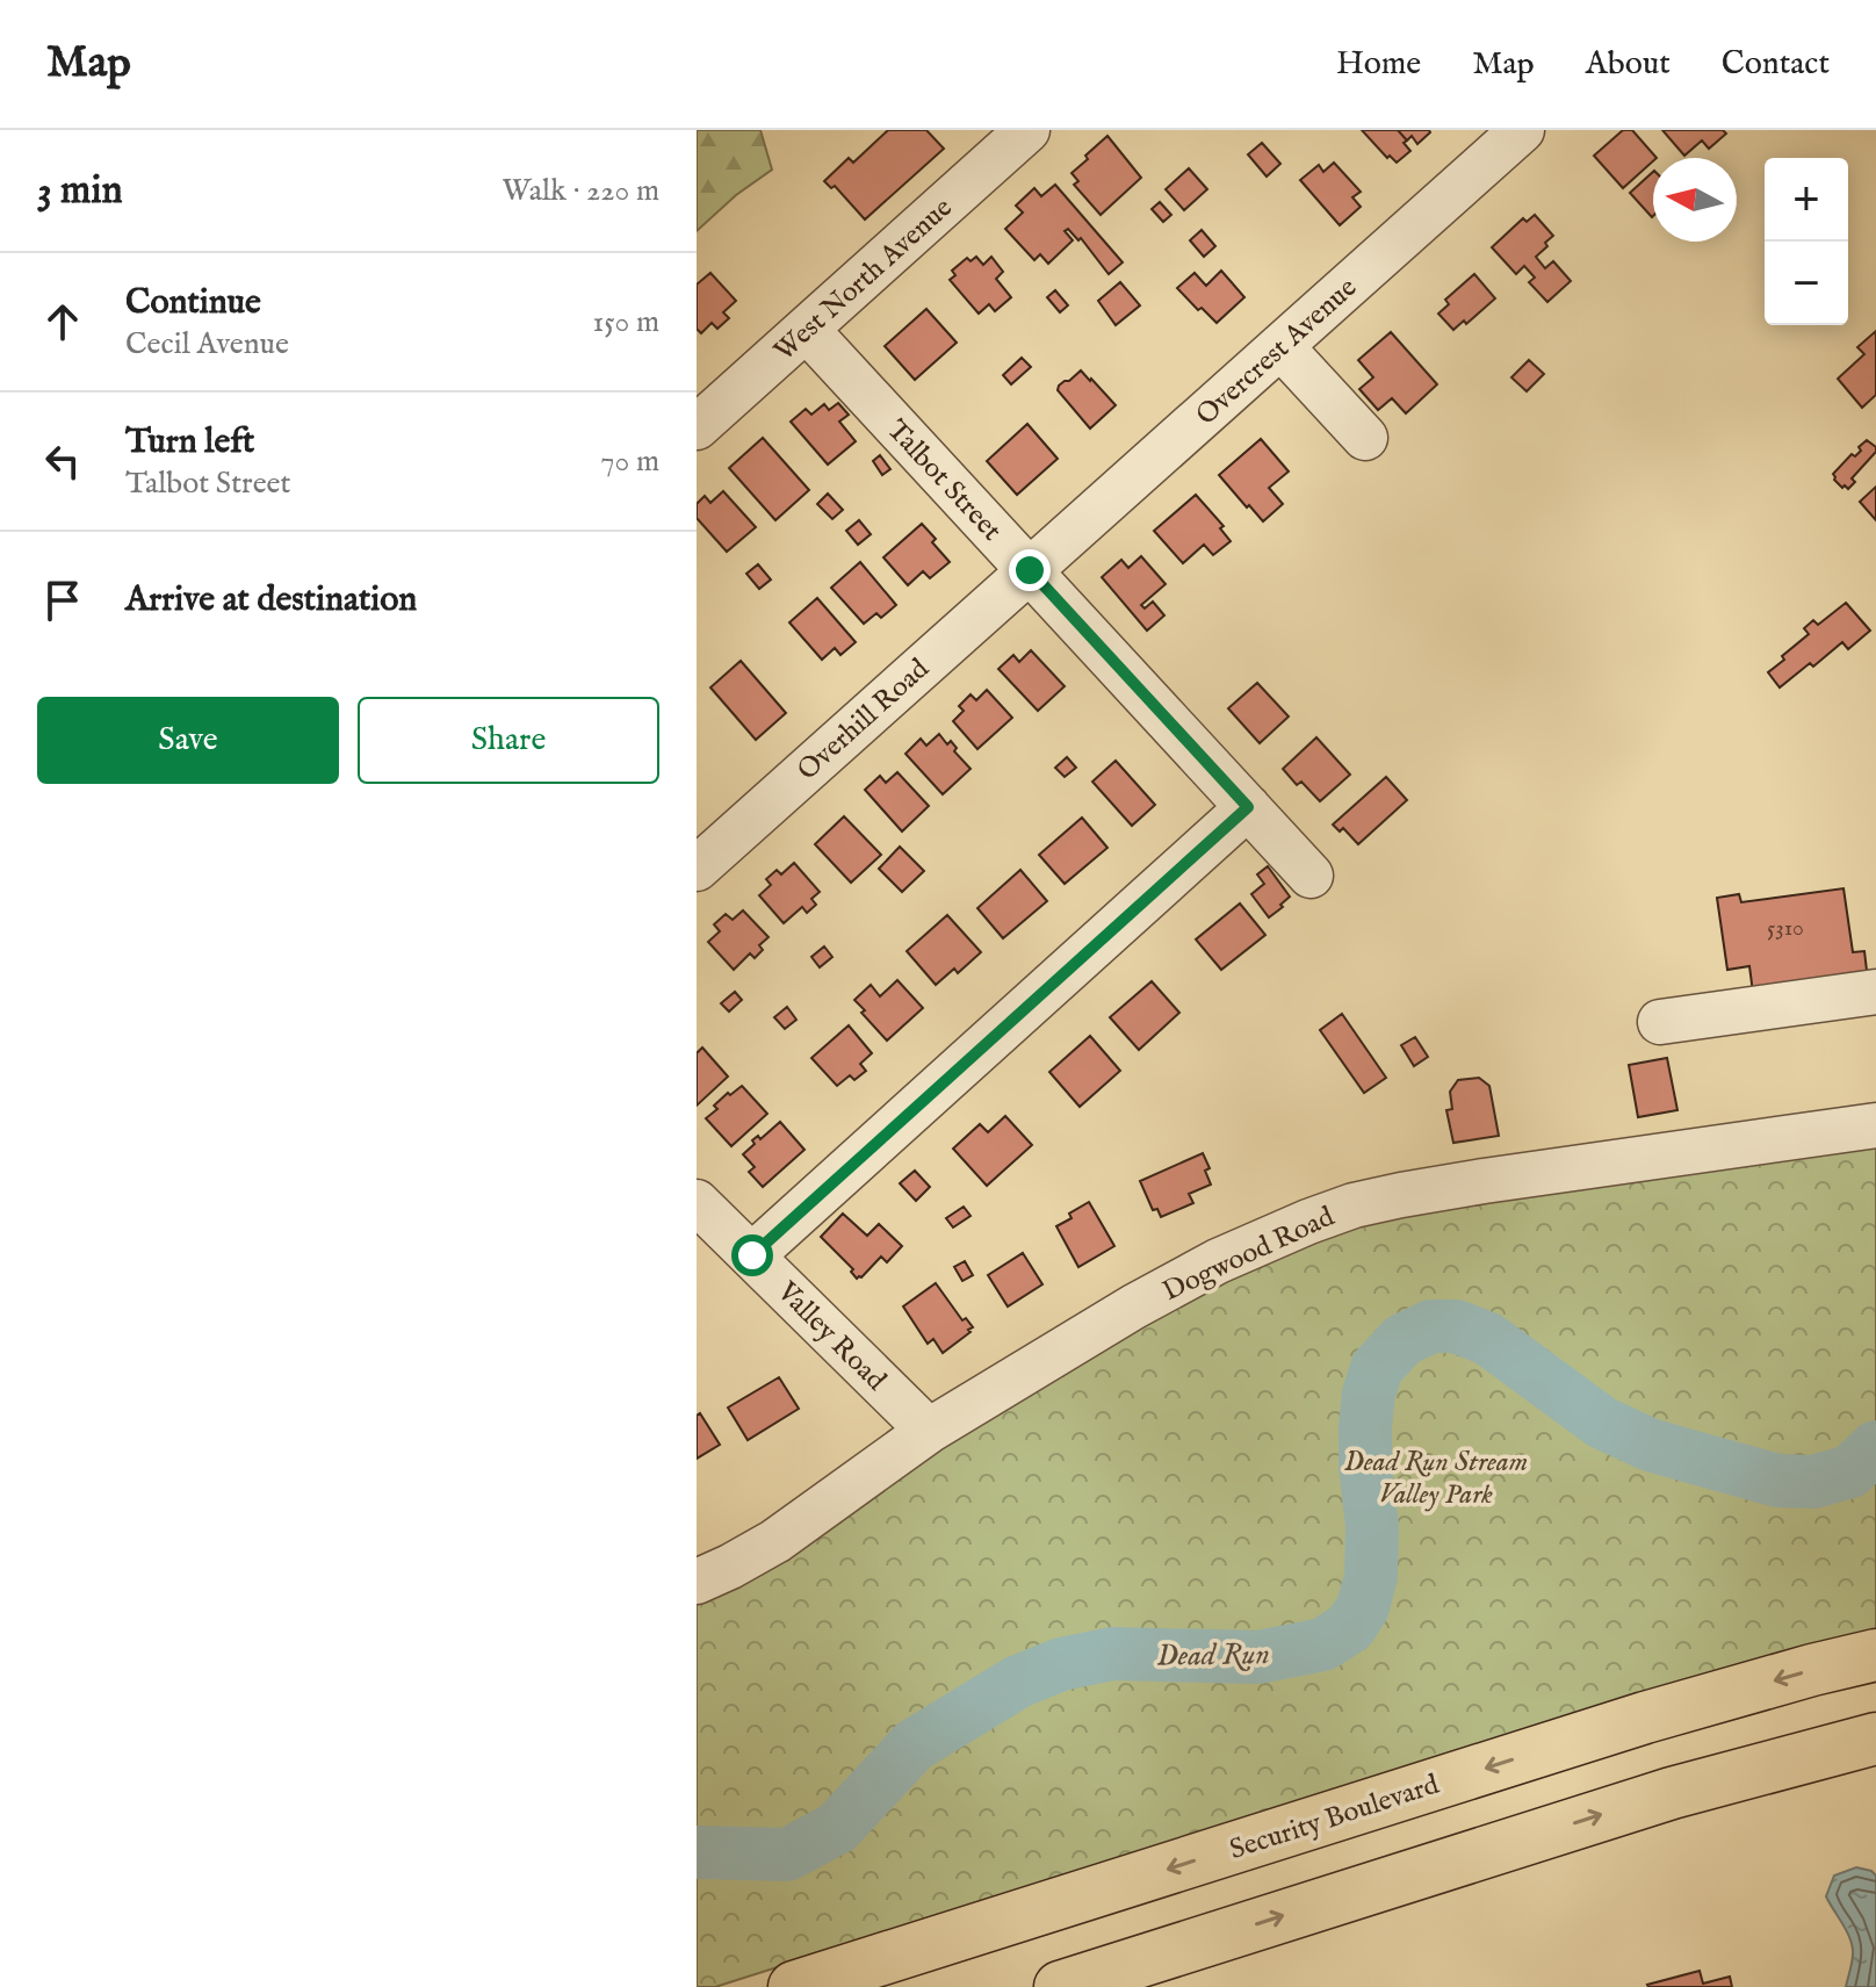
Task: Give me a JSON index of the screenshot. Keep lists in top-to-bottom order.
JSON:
{
  "streets": {
    "main road": ["Security Boulevard"],
    "street": [
      "West North Avenue",
      "Overcrest Avenue",
      "Talbot Street",
      "Overhill Road",
      "Dogwood Road",
      "Valley Road"
    ]
  },
  "crossings": [
    ["West North Avenue", "Talbot Street"],
    ["Overcrest Avenue", "Talbot Street"],
    ["Overcrest Avenue", "Overhill Road"],
    ["Talbot Street", "Overhill Road"],
    ["Dogwood Road", "Valley Road"]
  ],
  "water": ["Dead Run"],
  "parks": ["Dead Run Stream Valley Park"],
  "house_numbers": ["5310"],
  "north": "left",
  "page": {
    "header": "Map",
    "nav": [
      "Home",
      "Map",
      "About",
      "Contact"
    ],
    "heading": ["3 min", "Walk · 220 m"],
    "map_buttons": ["+", "−"],
    "list": [
      ["Continue", "Cecil Avenue", "150 m"],
      ["Turn left", "Talbot Street", "70 m"],
      "Arrive at destination"
    ],
    "buttons": ["Save", "Share"]
  }
}
